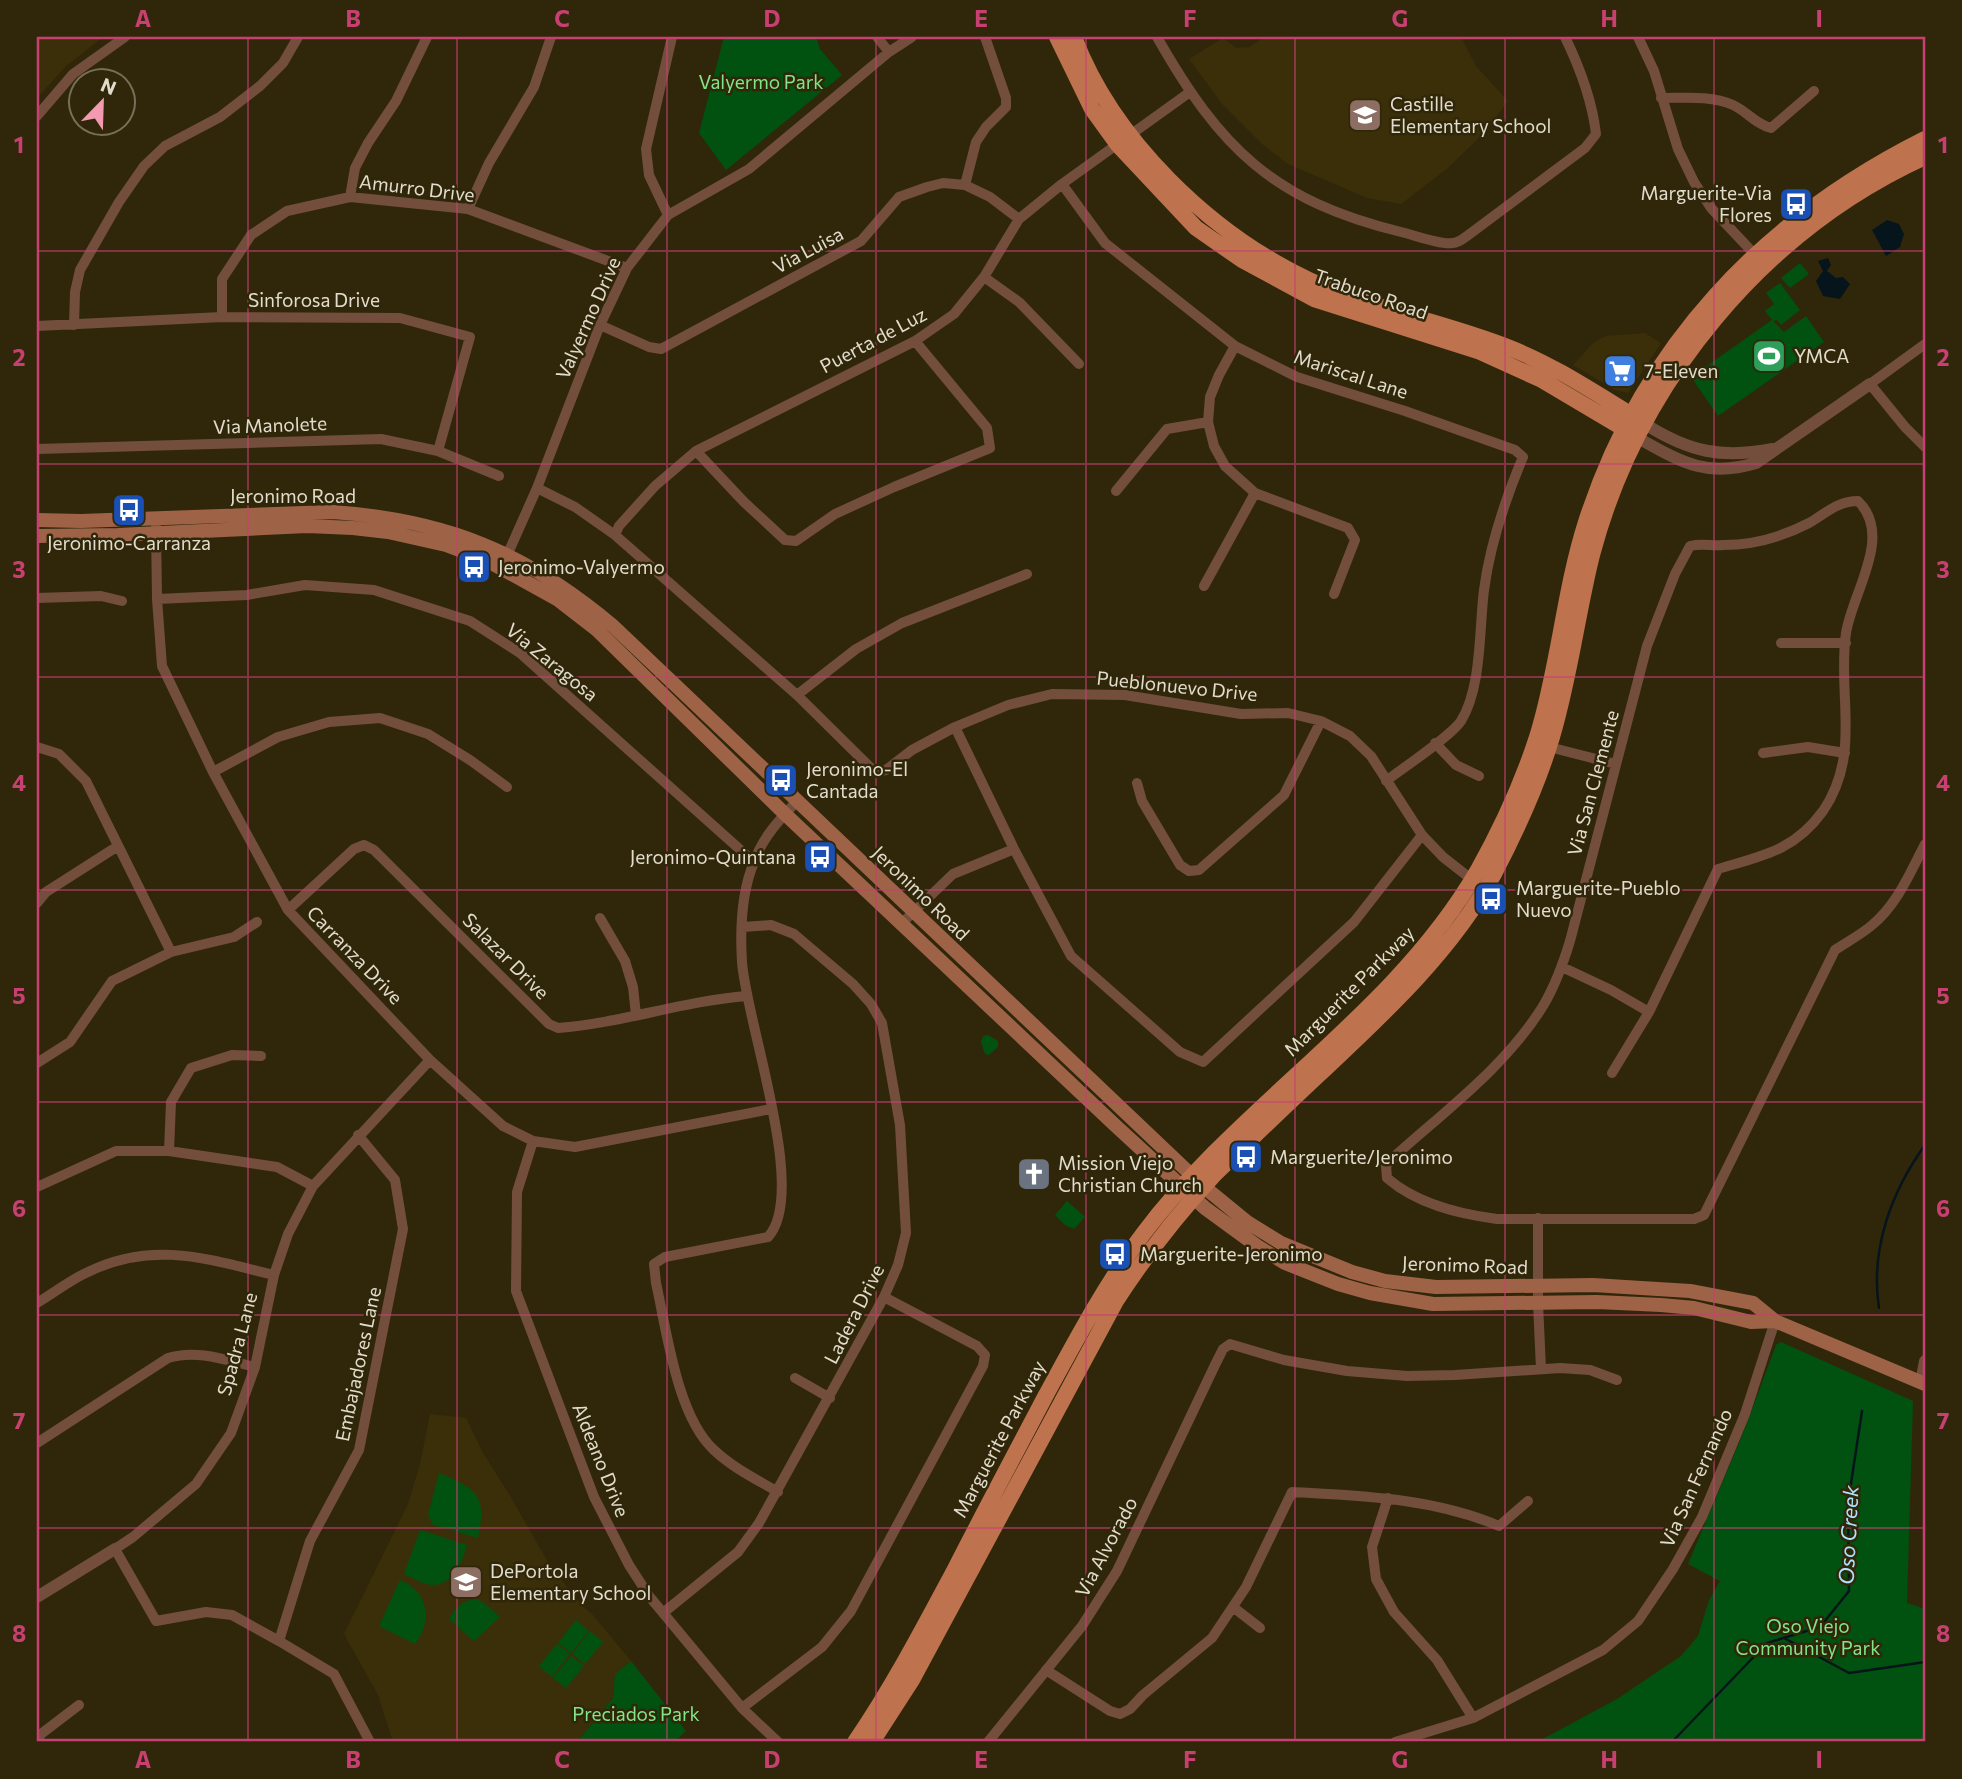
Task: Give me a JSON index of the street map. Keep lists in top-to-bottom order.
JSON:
{
  "streets": {
    "main road": ["Trabuco Road", "Jeronimo Road", "Marguerite Parkway"],
    "street": [
      "Amurro Drive",
      "Via Luisa",
      "Sinforosa Drive",
      "Valyermo Drive",
      "Puerta de Luz",
      "Mariscal Lane",
      "Via Manolete",
      "Via Zaragosa",
      "Pueblonuevo Drive",
      "Via San Clemente",
      "Carranza Drive",
      "Salazar Drive",
      "Ladera Drive",
      "Spadra Lane",
      "Embajadores Lane",
      "Aldeano Drive",
      "Via San Fernando",
      "Via Alvorado"
    ]
  },
  "crossings": [
    ["Amurro Drive", "Sinforosa Drive"],
    ["Amurro Drive", "Valyermo Drive"],
    ["Via Luisa", "Valyermo Drive"],
    ["Trabuco Road", "Puerta de Luz"],
    ["Trabuco Road", "Marguerite Parkway"],
    ["Sinforosa Drive", "Via Manolete"],
    ["Valyermo Drive", "Jeronimo Road"],
    ["Valyermo Drive", "Pueblonuevo Drive"],
    ["Puerta de Luz", "Mariscal Lane"],
    ["Puerta de Luz", "Pueblonuevo Drive"],
    ["Jeronimo Road", "Carranza Drive"],
    ["Jeronimo Road", "Marguerite Parkway"],
    ["Jeronimo Road", "Via San Fernando"],
    ["Via Zaragosa", "Carranza Drive"],
    ["Pueblonuevo Drive", "Marguerite Parkway"],
    ["Carranza Drive", "Salazar Drive"],
    ["Carranza Drive", "Spadra Lane"],
    ["Carranza Drive", "Aldeano Drive"],
    ["Ladera Drive", "Aldeano Drive"],
    ["Spadra Lane", "Embajadores Lane"]
  ],
  "water": ["Oso Creek"],
  "parks": ["Valyermo Park", "Oso Viejo Community Park", "Preciados Park"],
  "places": {
    "school or university": ["Castille Elementary School", "DePortola Elementary School"],
    "bus stop": [
      "Marguerite-Via Flores",
      "Jeronimo-Carranza",
      "Jeronimo-Valyermo",
      "Jeronimo-El Cantada",
      "Jeronimo-Quintana",
      "Marguerite-Pueblo Nuevo",
      "Marguerite/Jeronimo",
      "Marguerite-Jeronimo"
    ],
    "sports": ["YMCA"],
    "supermarket": ["7-Eleven"],
    "church": ["Mission Viejo Christian Church"]
  },
  "north": "top right",
  "grid": {
    "columns": [
      "A",
      "B",
      "C",
      "D",
      "E",
      "F",
      "G",
      "H",
      "I"
    ],
    "rows": [
      "1",
      "2",
      "3",
      "4",
      "5",
      "6",
      "7",
      "8"
    ]
  }
}
